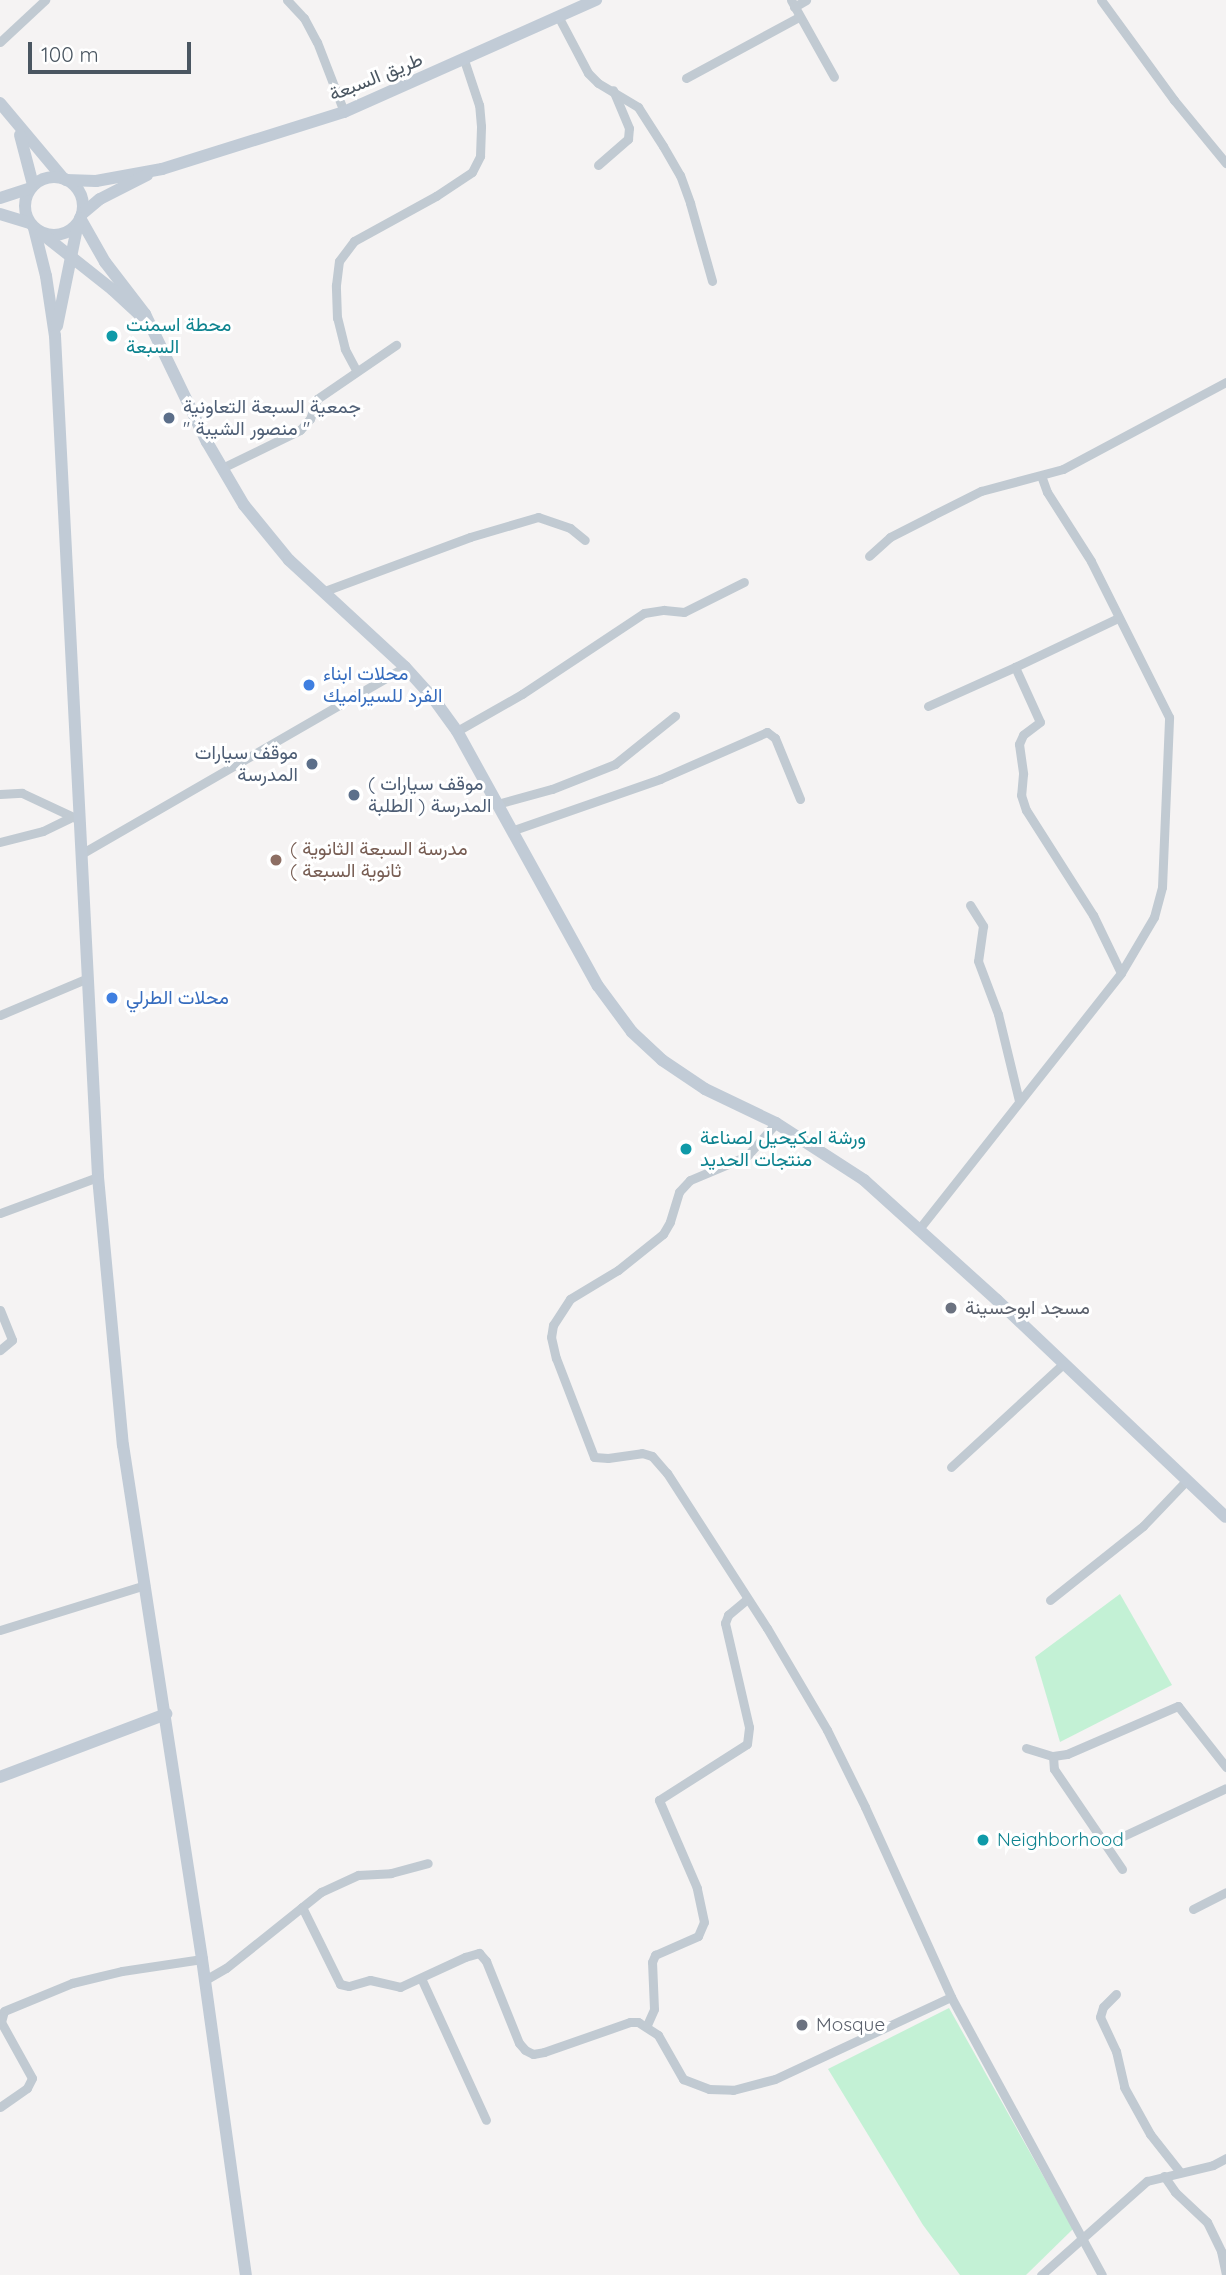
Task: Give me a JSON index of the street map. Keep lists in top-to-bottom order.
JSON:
{
  "streets": {
    "street": ["طريق السبعة"]
  },
  "places": [
    "محطة اسمنت السبعة",
    "جمعية السبعة التعاونية \" منصور الشيبة \"",
    "محلات ابناء الفرد للسيراميك",
    "موقف سيارات المدرسة",
    "( موقف سيارات المدرسة ( الطلبة",
    "( مدرسة السبعة الثانوية ( ثانوية السبعة",
    "محلات الطرلي",
    "ورشة امكيحيل لصناعة منتجات الحديد",
    "مسجد ابوحسينة",
    "Neighborhood",
    "Mosque"
  ],
  "scale_bar": "100 m"
}
